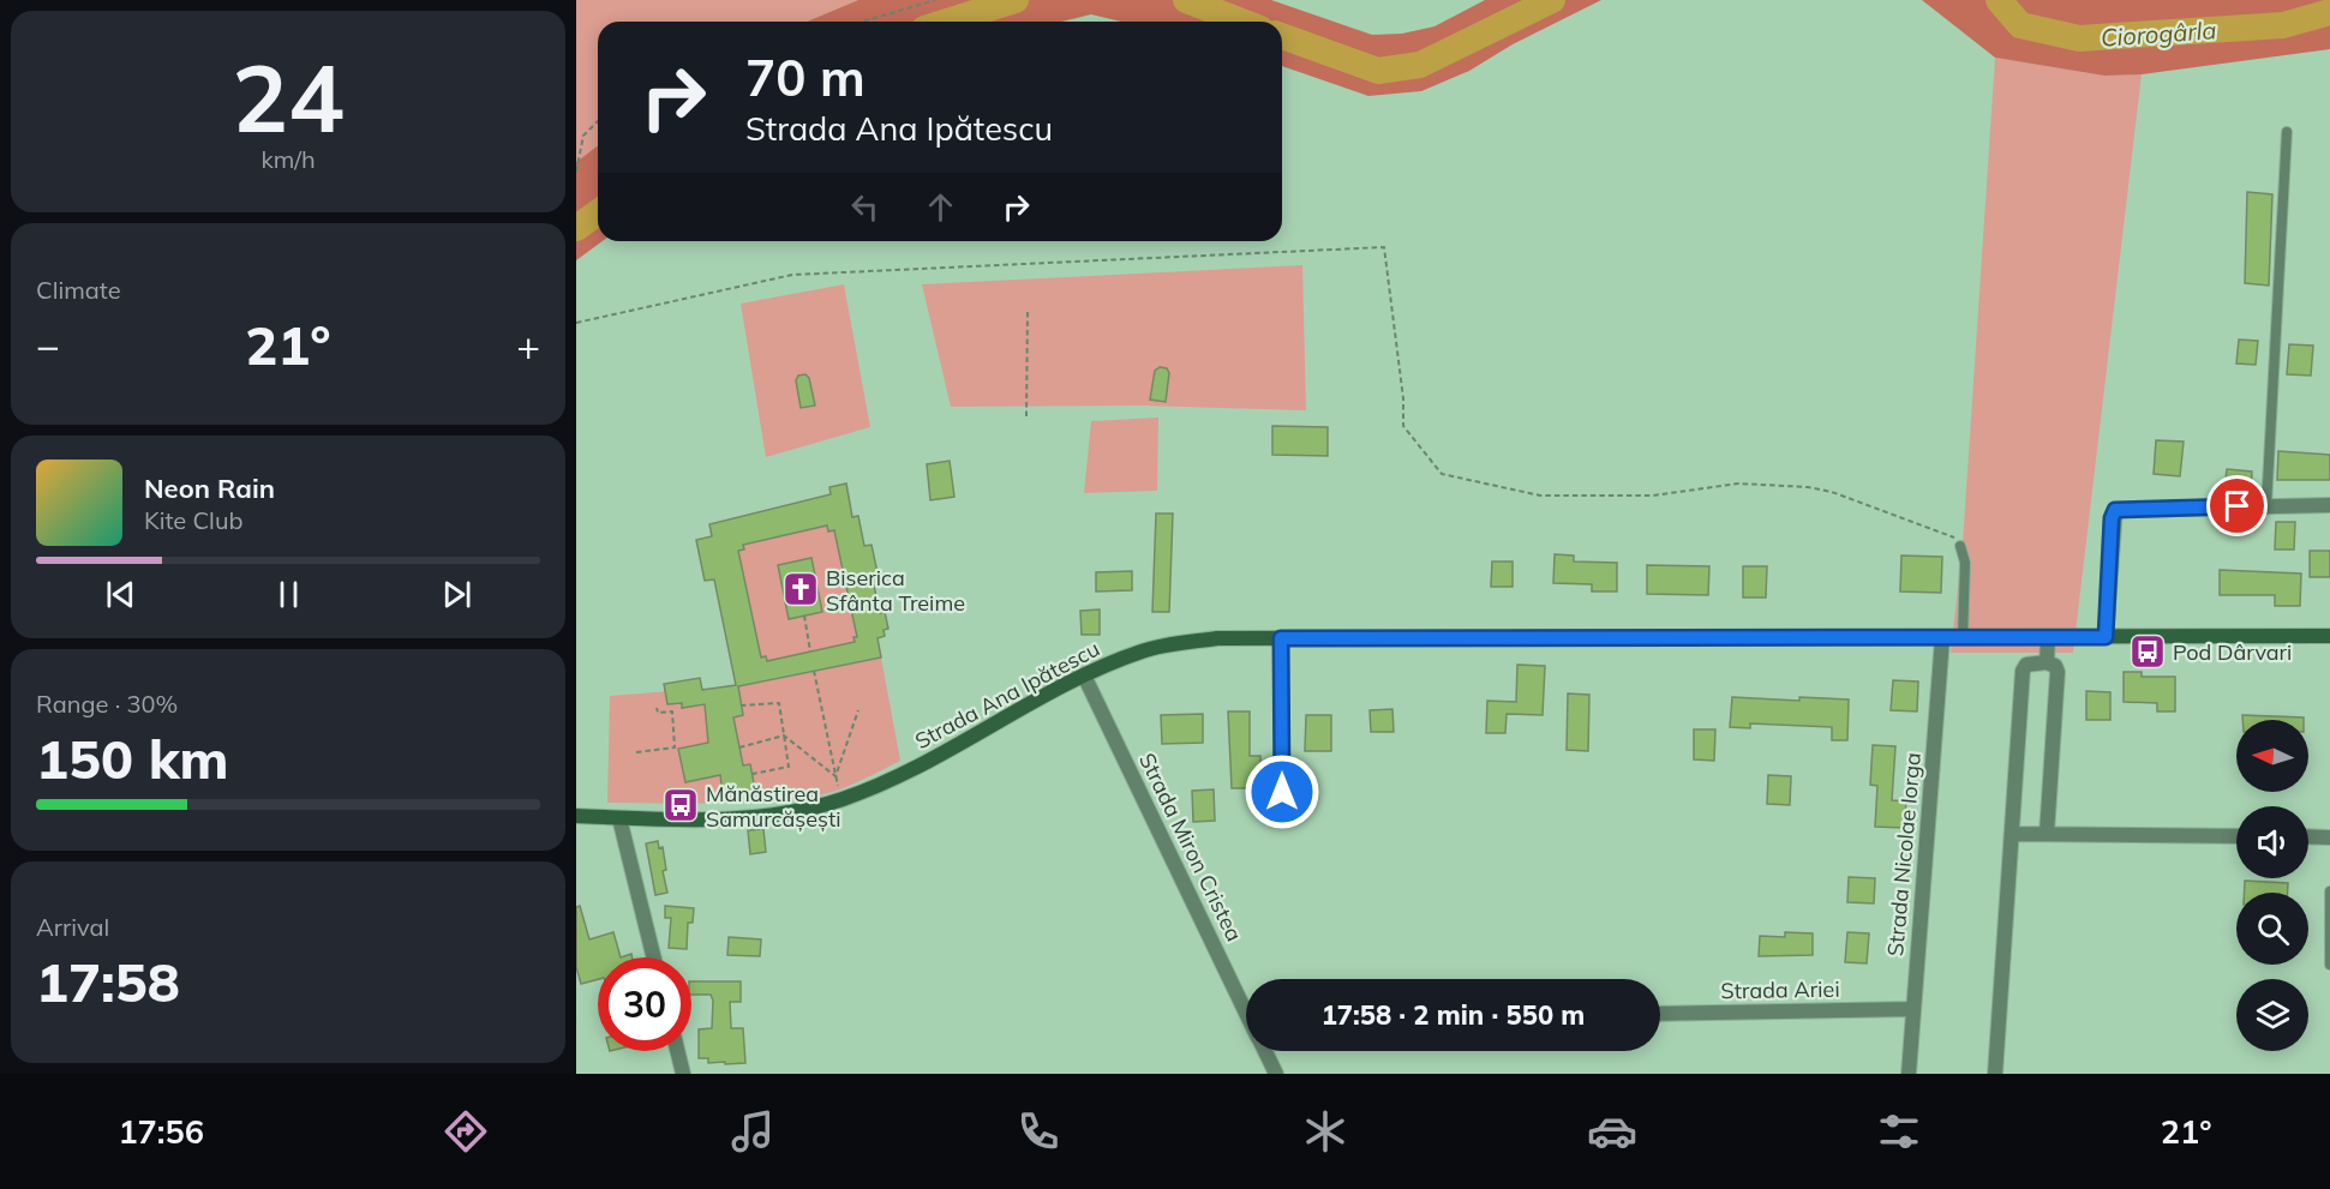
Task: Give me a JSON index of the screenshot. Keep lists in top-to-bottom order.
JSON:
{
  "streets": {
    "main road": ["Strada Ana Ipătescu"],
    "street": ["Strada Miron Cristea", "Strada Nicolae Iorga", "Strada Ariei"]
  },
  "crossings": [
    ["Strada Ana Ipătescu", "Strada Miron Cristea"],
    ["Strada Ana Ipătescu", "Strada Nicolae Iorga"],
    ["Strada Nicolae Iorga", "Strada Ariei"]
  ],
  "water": ["Ciorogârla"],
  "places": {
    "church": ["Biserica Sfânta Treime"],
    "bus stop": ["Pod Dârvari", "Mănăstirea Samurcășești"]
  },
  "north": "left",
  "page": {
    "tile": [
      ["24", "km/h"],
      "Climate",
      ["Range · 30%", "150 km"],
      ["Arrival", "17:58"]
    ],
    "turn": ["70 m", "Strada Ana Ipătescu"],
    "heat": ["−", "21°", "+"],
    "song": ["Neon Rain", "Kite Club"],
    "limit": "30",
    "trip": "17:58 · 2 min · 550 m",
    "tabs": ["17:56", "21°"]
  }
}
